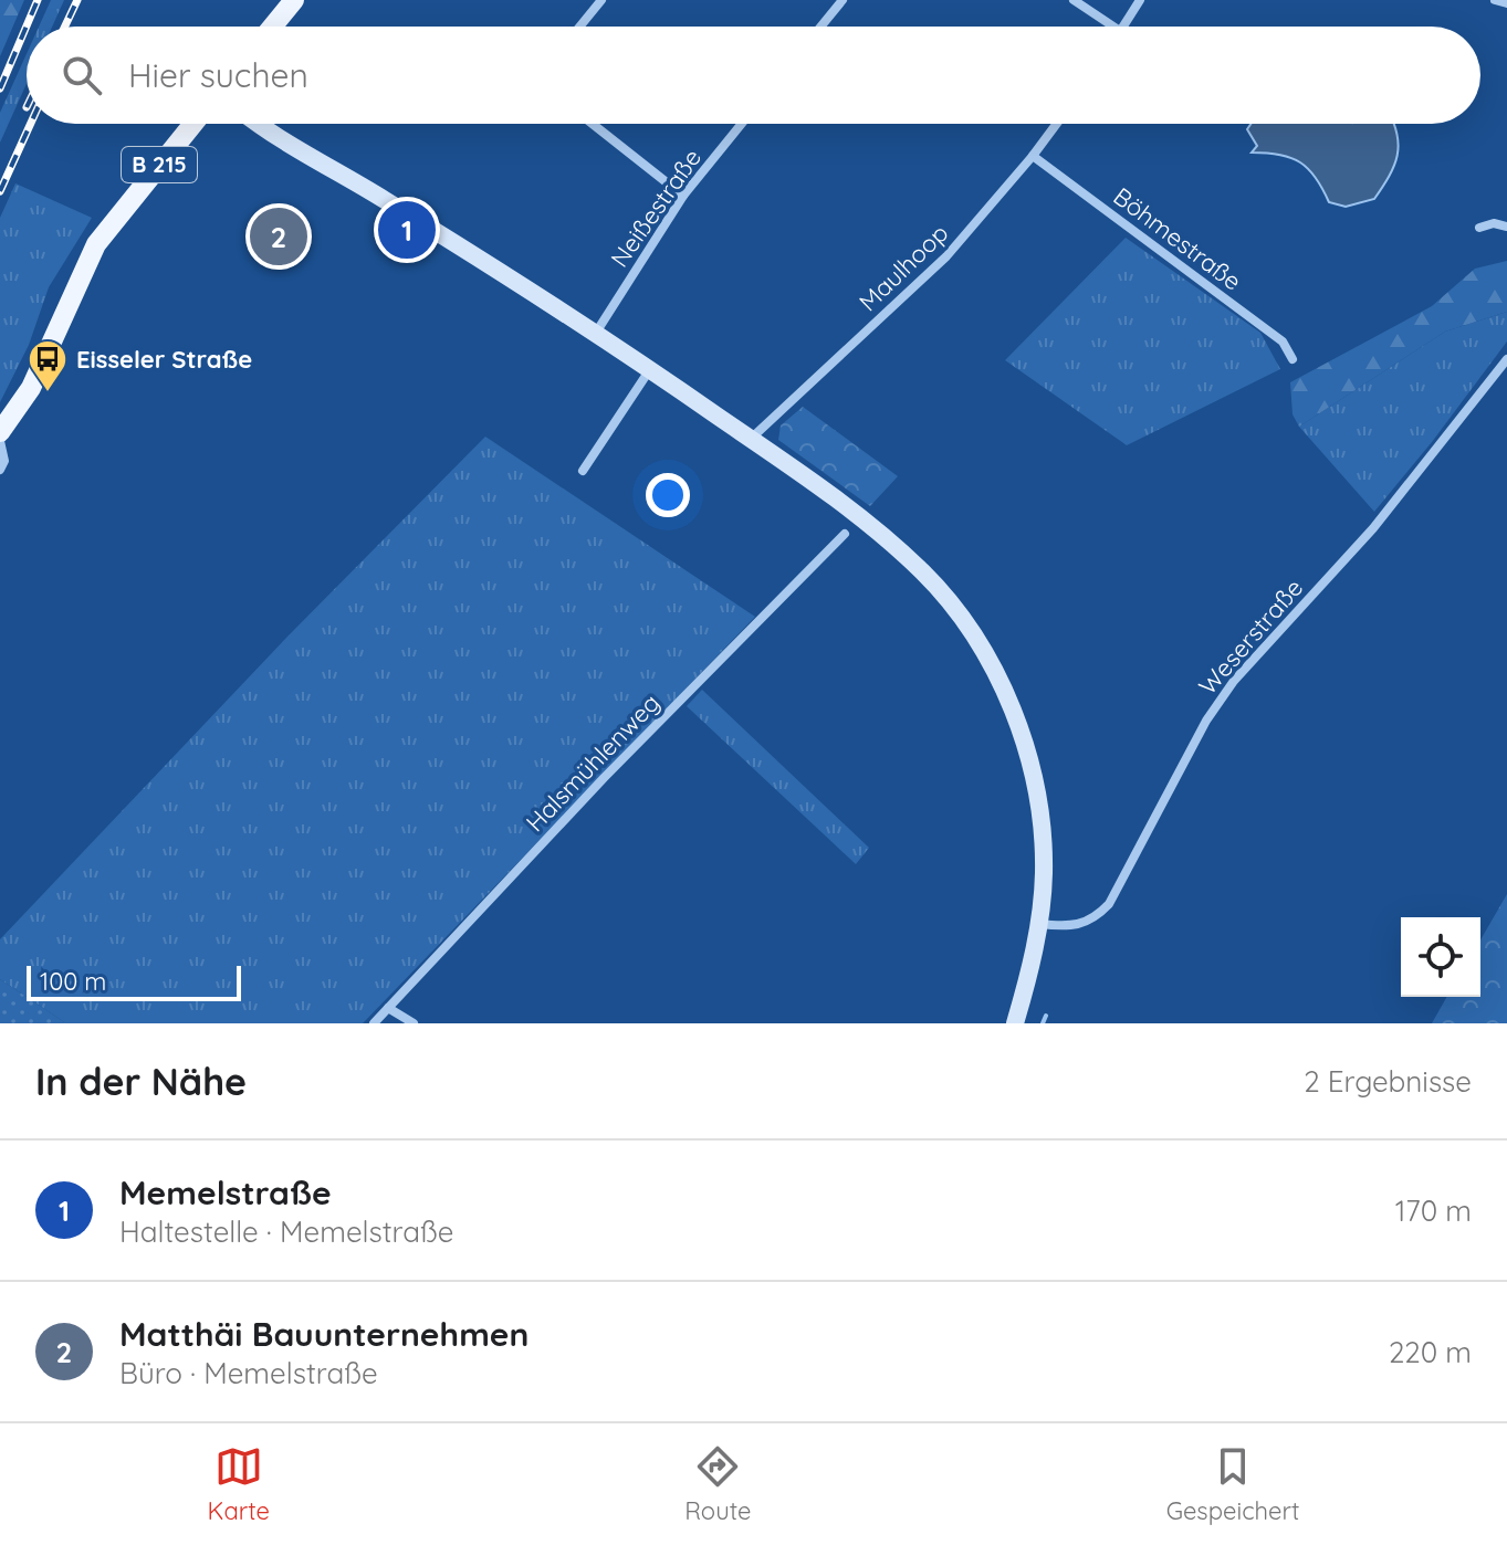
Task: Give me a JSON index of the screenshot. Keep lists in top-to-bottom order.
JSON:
{
  "streets": {
    "main road": ["B 215"],
    "street": [
      "Neißestraße",
      "Böhmestraße",
      "Maulhoop",
      "Weserstraße",
      "Halsmühlenweg"
    ]
  },
  "crossings": [
    ["Böhmestraße", "Maulhoop"]
  ],
  "places": {
    "bus stop": ["Eisseler Straße"]
  },
  "scale_bar": "100 m",
  "page": {
    "search": "Hier suchen",
    "pins": ["1", "2"],
    "scale": "100 m",
    "heading": ["In der Nähe", "2 Ergebnisse"],
    "list": [
      {
        "mark": "1",
        "name": "Memelstraße",
        "note": "Haltestelle · Memelstraße",
        "value": "170 m"
      },
      {
        "mark": "2",
        "name": "Matthäi Bauunternehmen",
        "note": "Büro · Memelstraße",
        "value": "220 m"
      }
    ],
    "nav": ["Karte", "Route", "Gespeichert"]
  }
}
